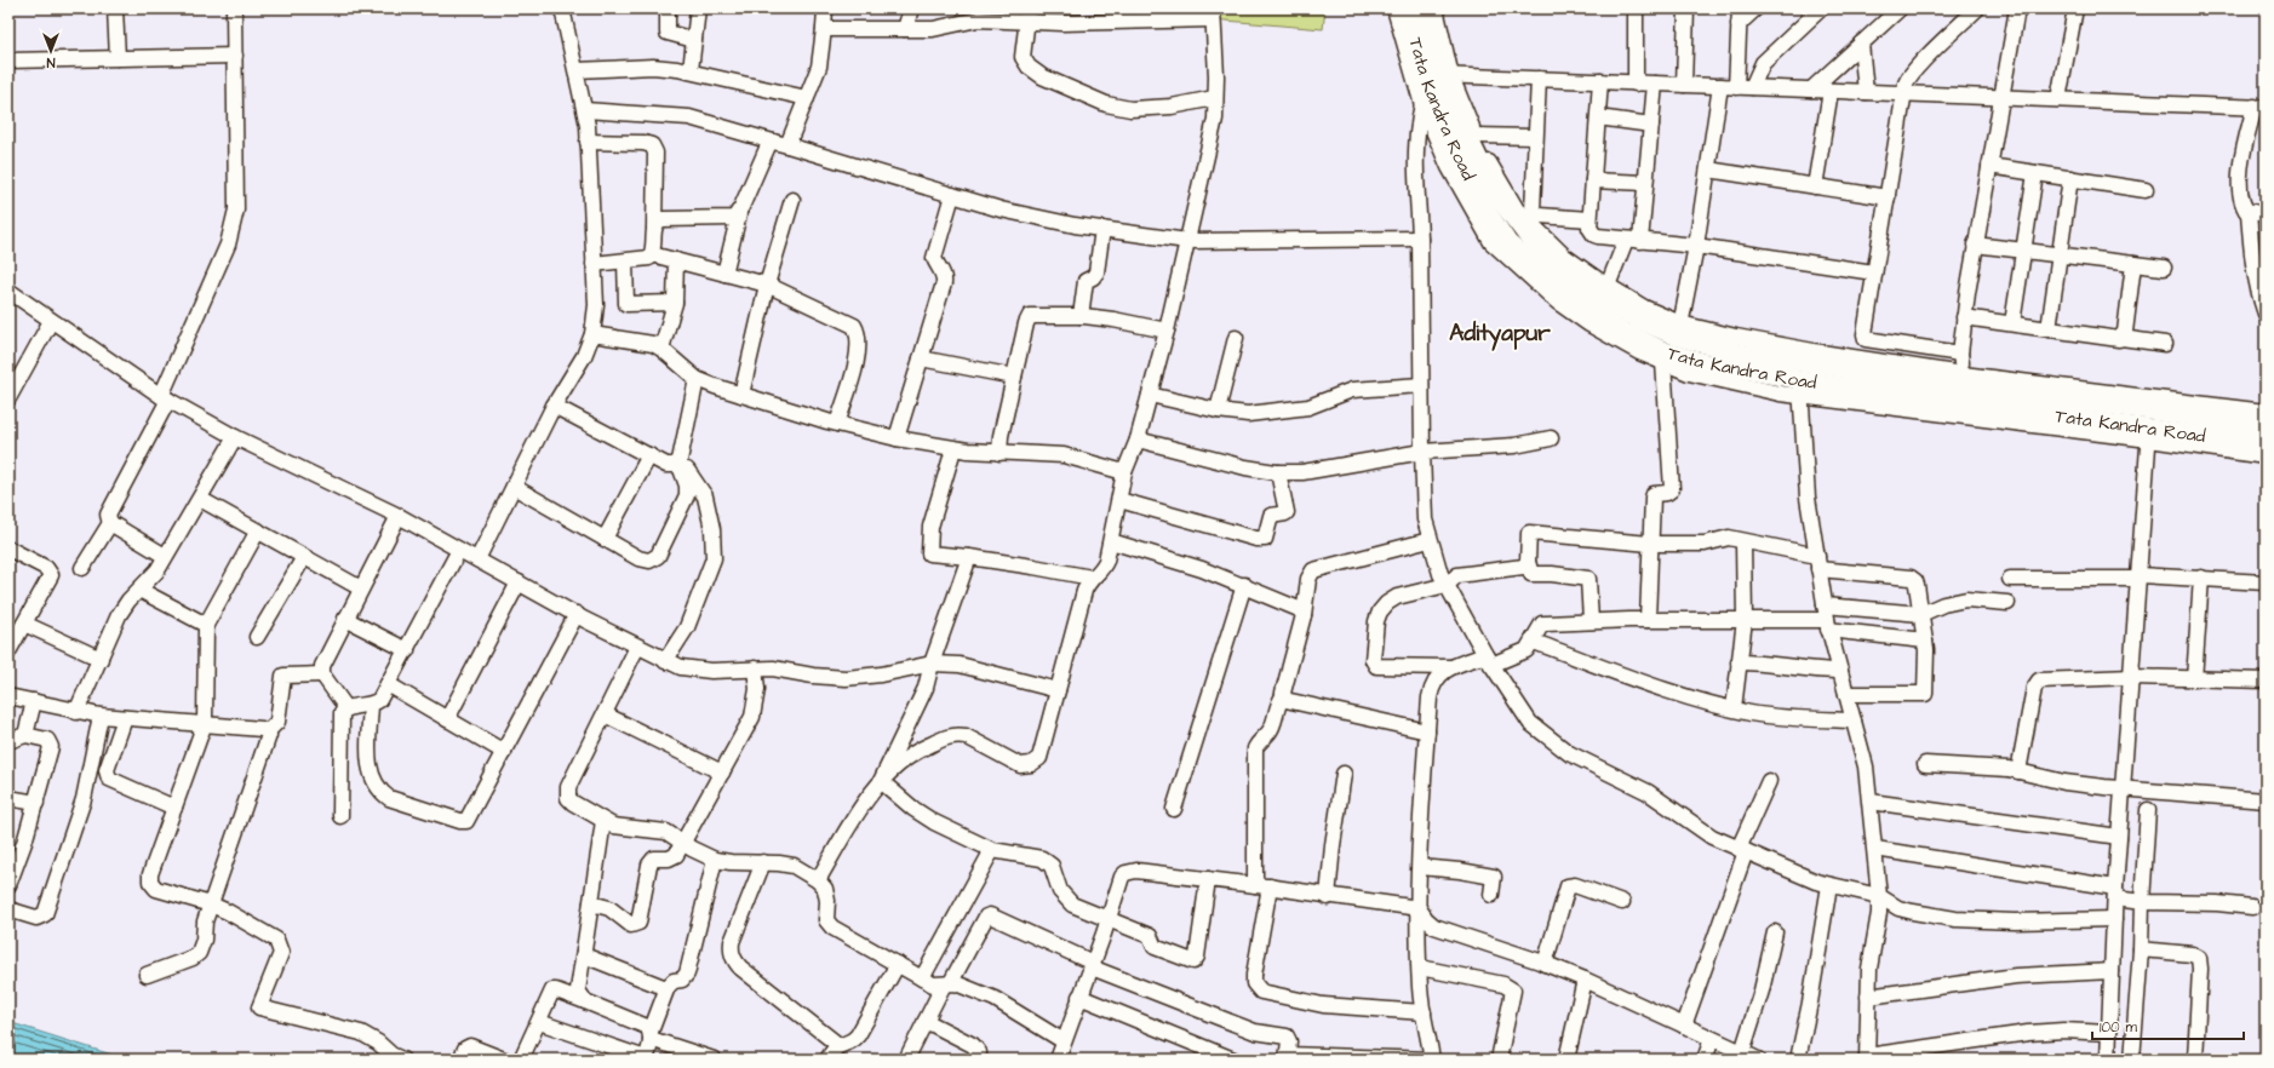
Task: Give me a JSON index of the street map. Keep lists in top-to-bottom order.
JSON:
{
  "streets": {
    "main road": ["Tata Kandra Road"]
  },
  "districts": ["Adityapur"],
  "scale_bar": "100 m",
  "north": "bottom"
}
